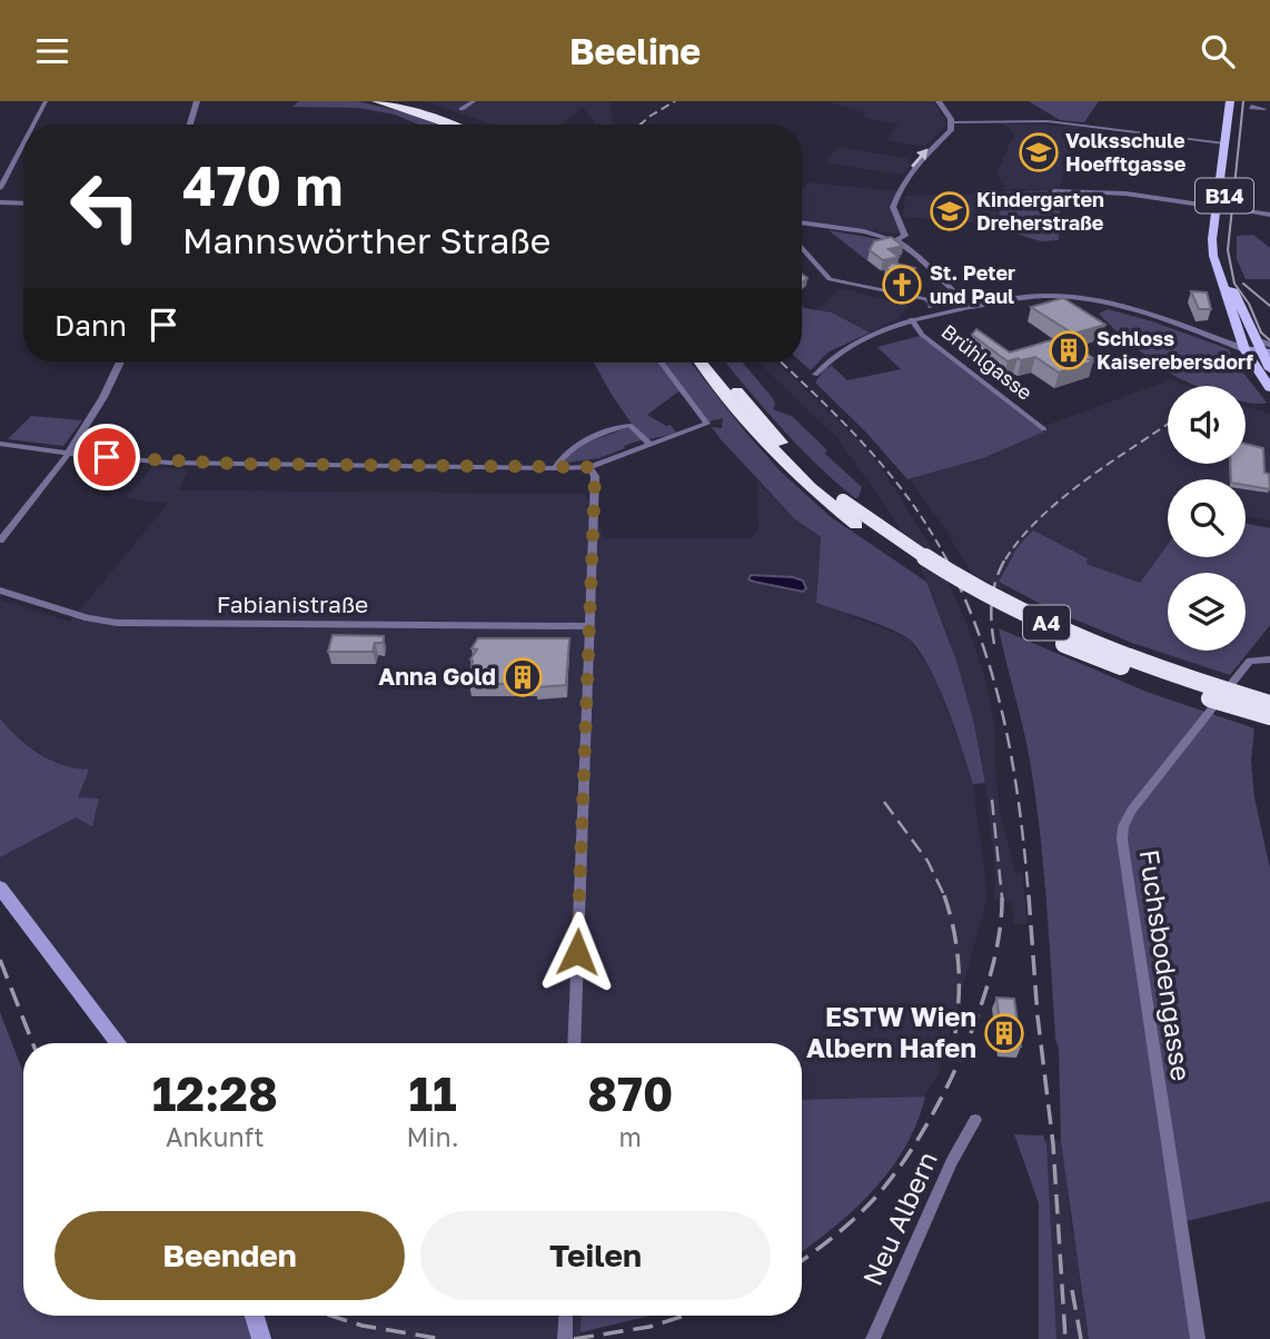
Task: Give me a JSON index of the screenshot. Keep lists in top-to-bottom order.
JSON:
{
  "streets": {
    "highway": ["A4"],
    "main road": ["B14"],
    "street": [
      "Brühlgasse",
      "Fabianistraße",
      "Fuchsbodengasse",
      "Neu Albern"
    ]
  },
  "places": {
    "school or university": ["Volksschule Hoefftgasse", "Kindergarten Dreherstraße"],
    "church": ["St. Peter und Paul"],
    "building": ["Schloss Kaiserebersdorf", "Anna Gold", "ESTW Wien Albern Hafen"]
  },
  "page": {
    "header": "Beeline",
    "turn": ["470 m", "Mannswörther Straße"],
    "then": "Dann",
    "eta": [
      "12:28",
      "Ankunft",
      "11",
      "Min.",
      "870",
      "m"
    ],
    "buttons": ["Beenden", "Teilen"]
  }
}
